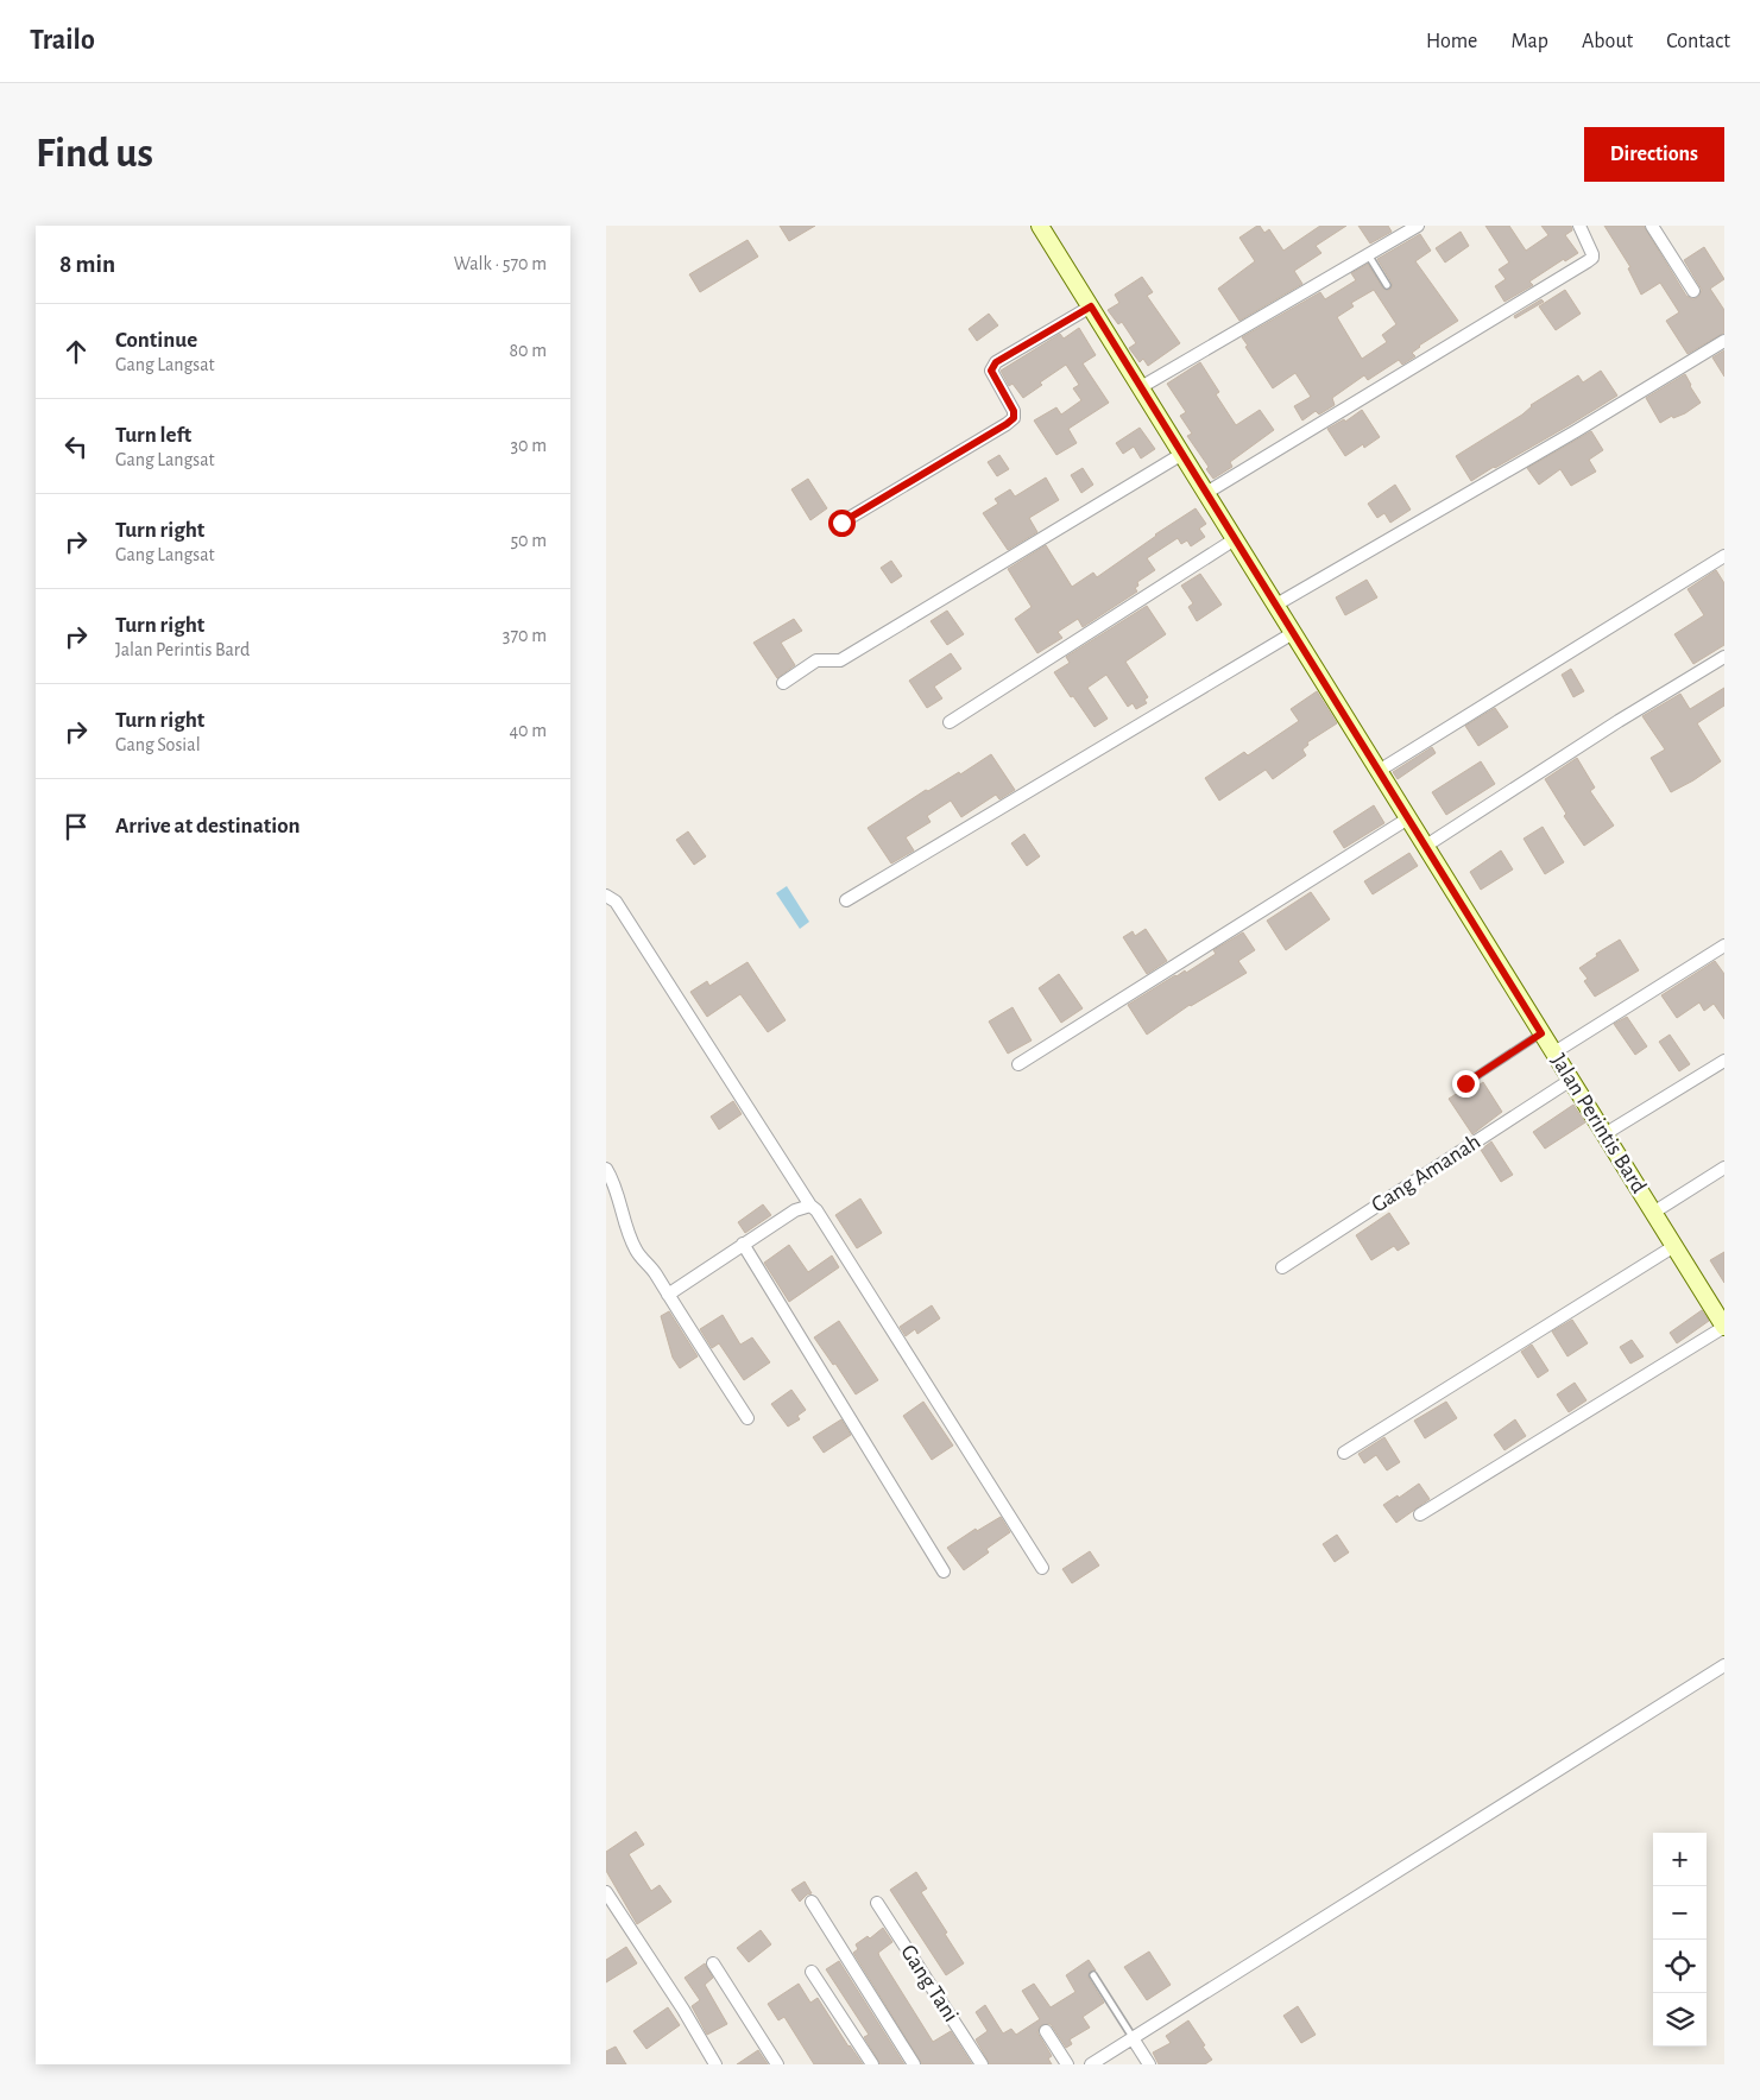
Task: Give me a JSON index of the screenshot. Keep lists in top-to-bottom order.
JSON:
{
  "streets": {
    "street": ["Jalan Perintis Bard", "Gang Amanah", "Gang Tani"]
  },
  "crossings": [
    ["Jalan Perintis Bard", "Gang Amanah"]
  ],
  "page": {
    "header": "Trailo",
    "nav": [
      "Home",
      "Map",
      "About",
      "Contact"
    ],
    "buttons": "Directions",
    "title": "Find us",
    "heading": ["8 min", "Walk · 570 m"],
    "list": [
      ["Continue", "Gang Langsat", "80 m"],
      ["Turn left", "Gang Langsat", "30 m"],
      ["Turn right", "Gang Langsat", "50 m"],
      ["Turn right", "Jalan Perintis Bard", "370 m"],
      ["Turn right", "Gang Sosial", "40 m"],
      "Arrive at destination"
    ],
    "map_buttons": ["+", "−"]
  }
}
